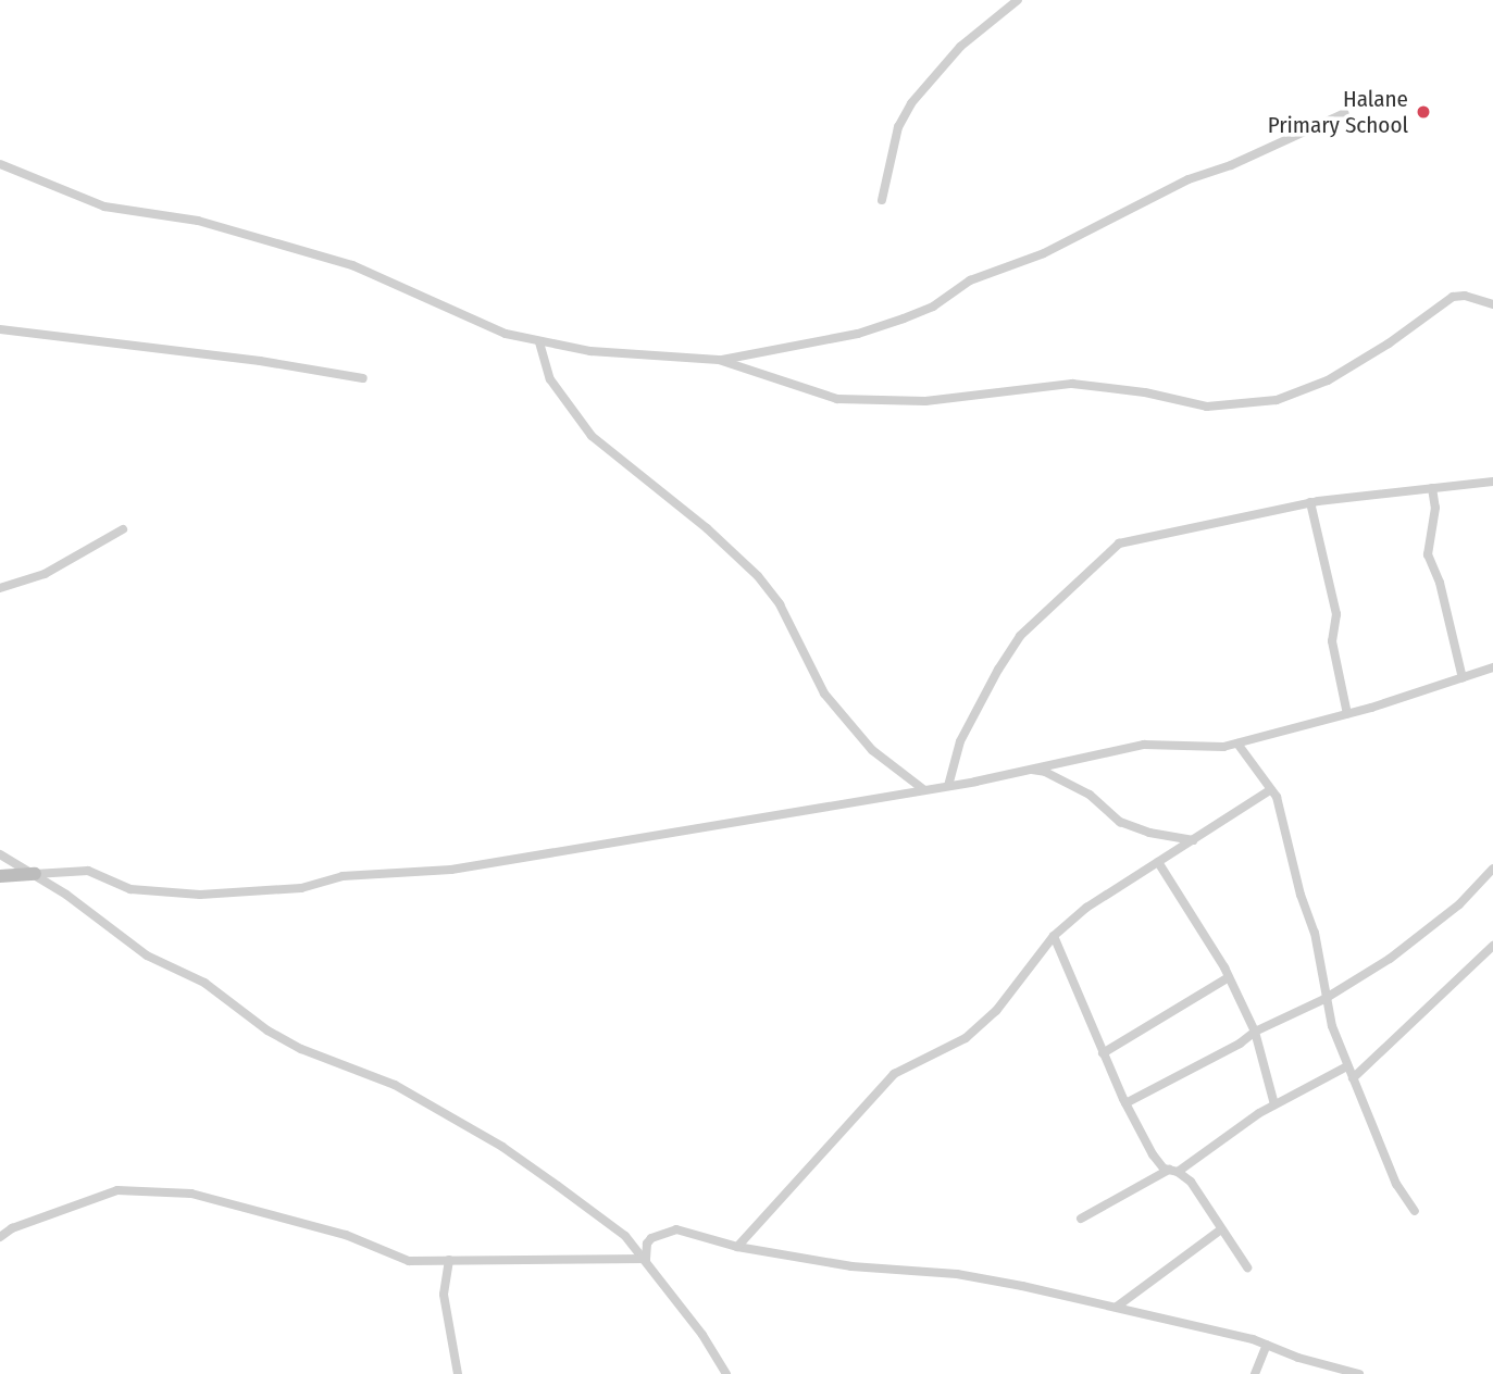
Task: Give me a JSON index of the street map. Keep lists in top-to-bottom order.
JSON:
{
  "places": ["Halane Primary School"]
}
